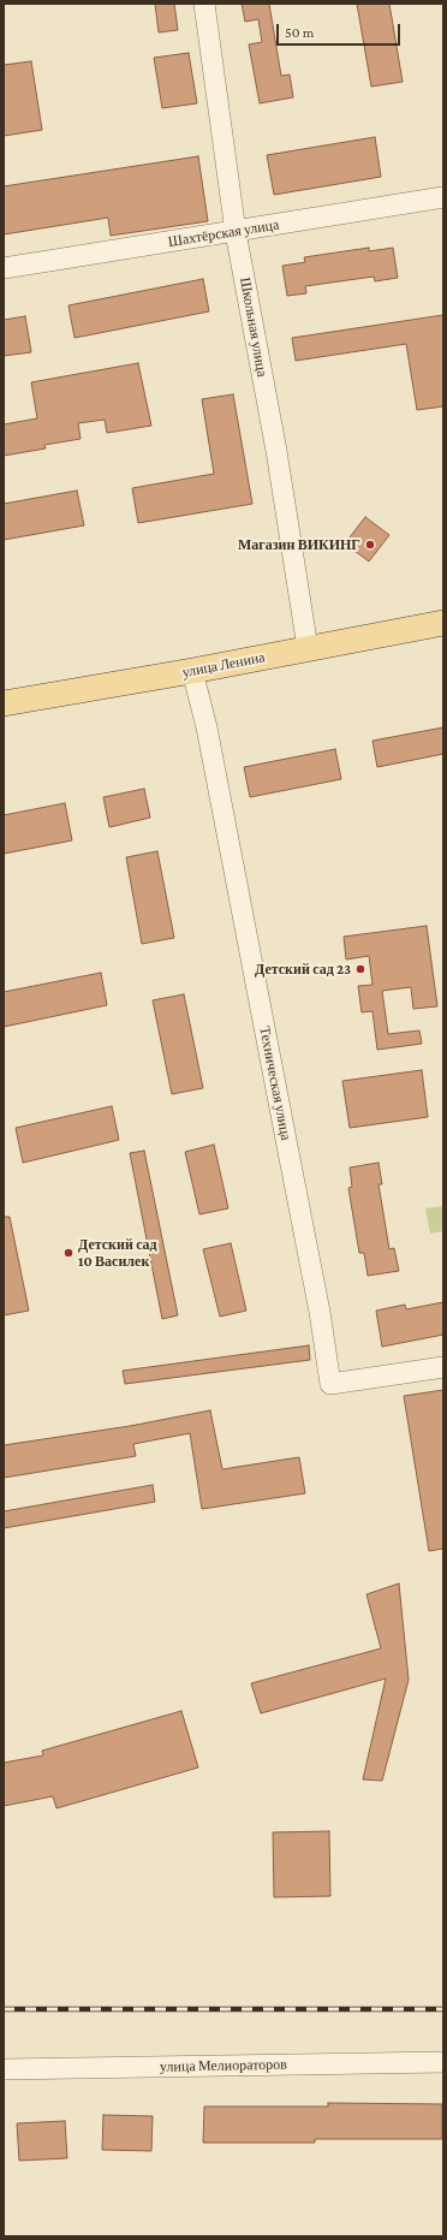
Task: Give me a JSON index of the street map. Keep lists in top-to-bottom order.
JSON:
{
  "streets": {
    "main road": ["улица Ленина"],
    "street": [
      "Шахтёрская улица",
      "Школьная улица",
      "Техническая улица",
      "улица Мелиораторов"
    ]
  },
  "crossings": [
    ["Шахтёрская улица", "Школьная улица"],
    ["Школьная улица", "улица Ленина"],
    ["улица Ленина", "Техническая улица"]
  ],
  "places": ["Магазин ВИКИНГ", "Детский сад 23", "Детский сад 10 Василек"],
  "scale_bar": "50 m"
}
